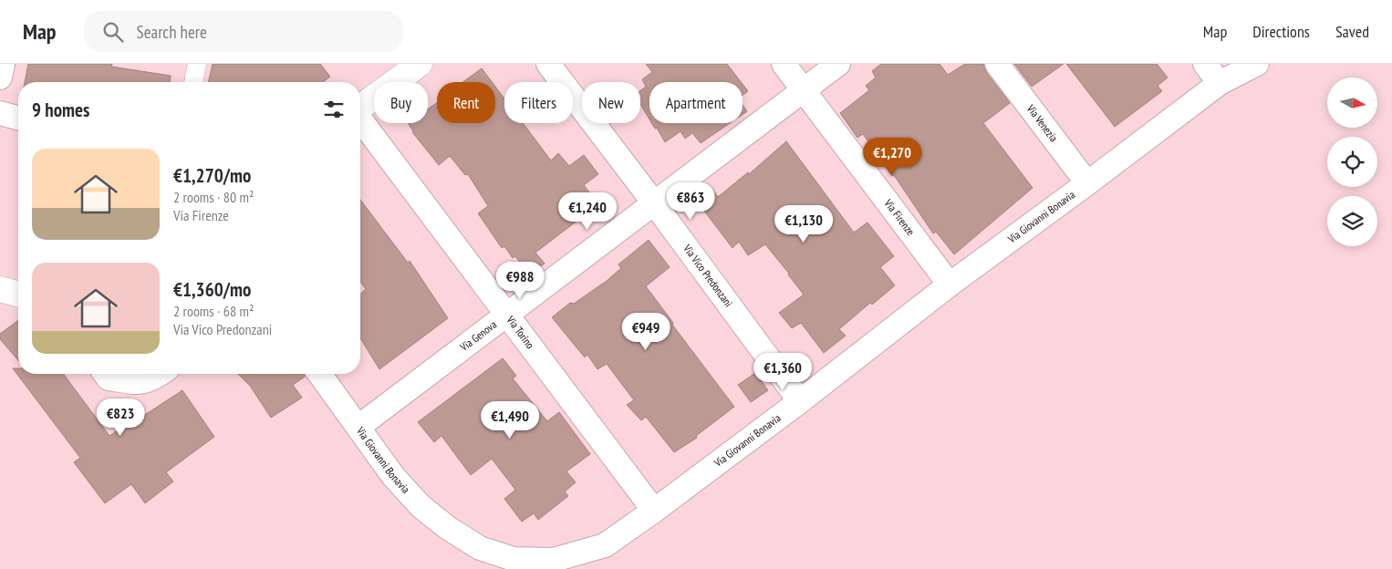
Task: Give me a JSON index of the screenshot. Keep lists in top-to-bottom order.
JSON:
{
  "streets": {
    "street": [
      "Via Venezia",
      "Via Giovanni Bonavia",
      "Via Firenze",
      "Via Vico Predonzani",
      "Via Torino",
      "Via Genova"
    ]
  },
  "crossings": [
    ["Via Venezia", "Via Giovanni Bonavia"],
    ["Via Giovanni Bonavia", "Via Firenze"],
    ["Via Giovanni Bonavia", "Via Vico Predonzani"],
    ["Via Giovanni Bonavia", "Via Torino"],
    ["Via Giovanni Bonavia", "Via Genova"],
    ["Via Firenze", "Via Genova"],
    ["Via Vico Predonzani", "Via Genova"],
    ["Via Torino", "Via Genova"]
  ],
  "north": "right",
  "page": {
    "header": "Map",
    "search": "Search here",
    "nav": ["Map", "Directions", "Saved"],
    "chip": [
      "Buy",
      "Rent",
      "Filters",
      "New",
      "Apartment"
    ],
    "heading": "9 homes",
    "list": [
      {
        "name": "€1,270/mo",
        "note": "2 rooms · 80 m² · Via Firenze"
      },
      {
        "name": "€1,360/mo",
        "note": "2 rooms · 68 m² · Via Vico Predonzani"
      }
    ],
    "price": [
      "€1,270",
      "€863",
      "€1,240",
      "€1,130",
      "€988",
      "€949",
      "€1,360",
      "€823",
      "€1,490"
    ]
  }
}
